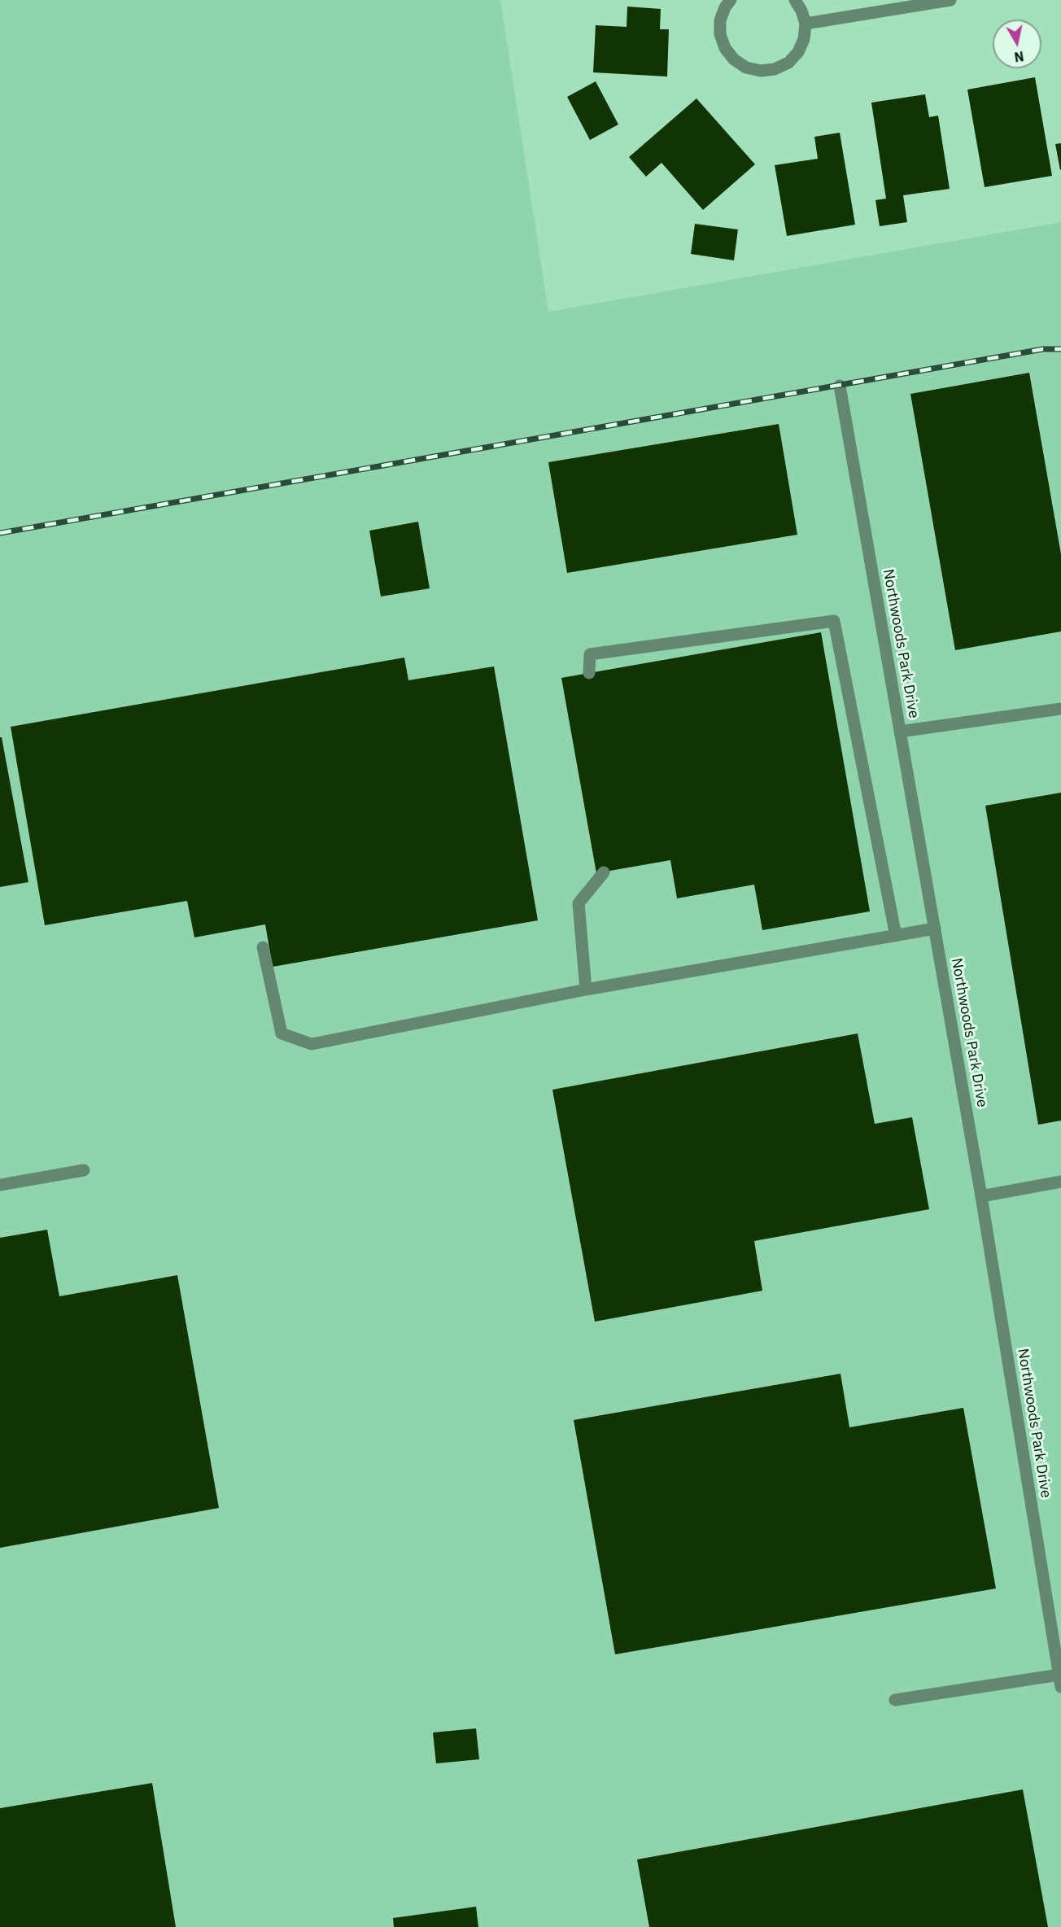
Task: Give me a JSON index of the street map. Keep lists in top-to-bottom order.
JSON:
{
  "streets": {
    "street": ["Northwoods Park Drive"]
  },
  "north": "bottom"
}
